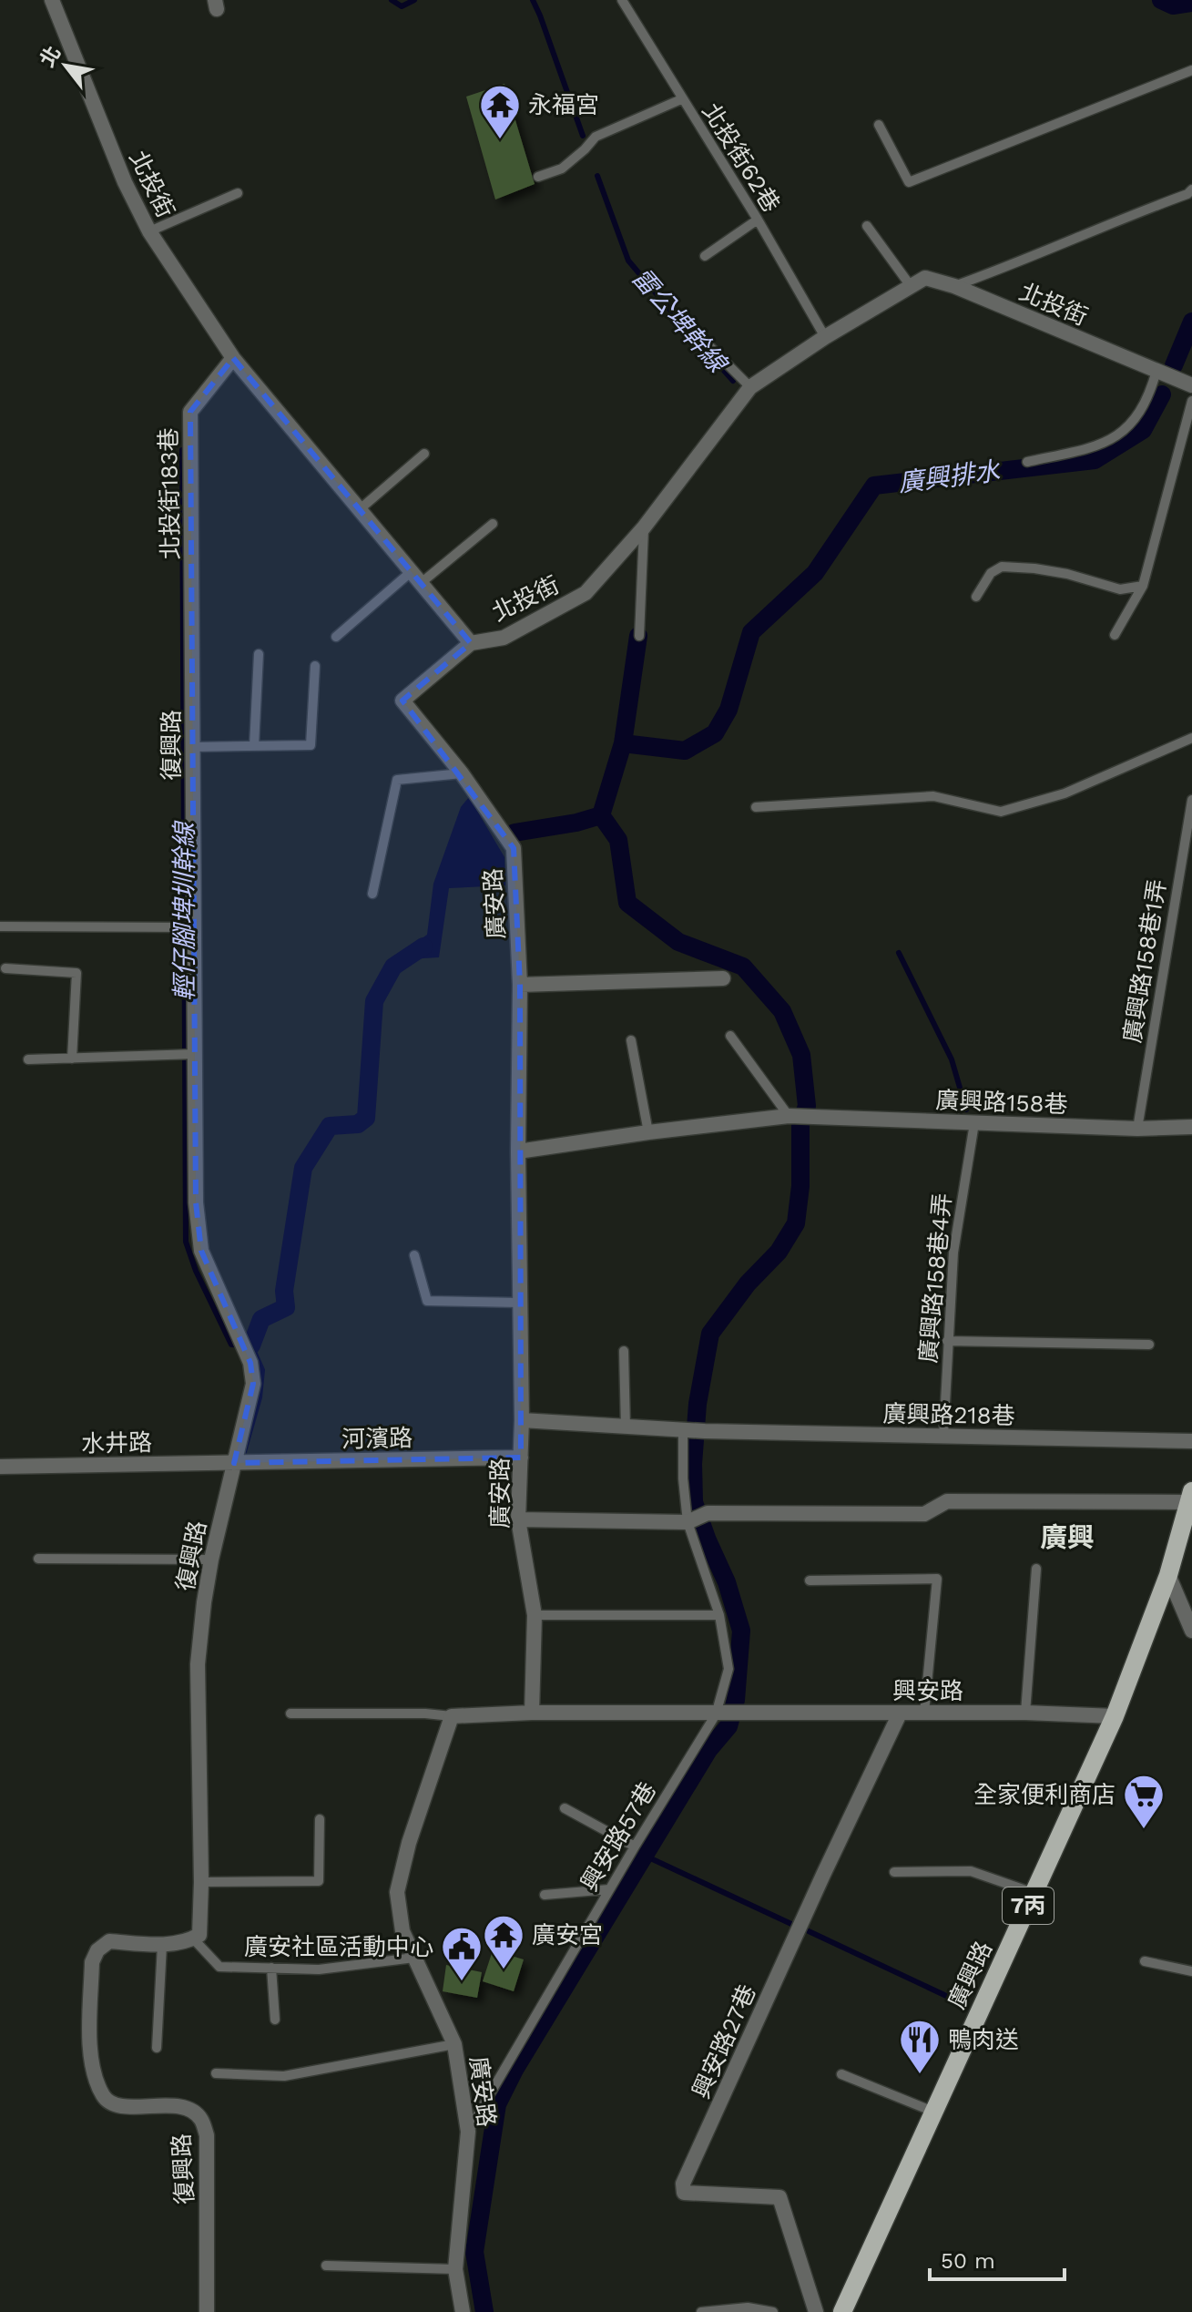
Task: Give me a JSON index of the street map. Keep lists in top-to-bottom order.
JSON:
{
  "streets": {
    "main road": ["7丙", "廣興路"],
    "street": [
      "北投街",
      "北投街183巷",
      "復興路",
      "廣安路",
      "廣興路158巷",
      "廣興路218巷",
      "河濱路",
      "水井路",
      "興安路",
      "興安路27巷"
    ],
    "lane": [
      "北投街62巷",
      "廣興路158巷1弄",
      "廣興路158巷4弄",
      "興安路57巷"
    ]
  },
  "crossings": [
    ["北投街62巷", "北投街"],
    ["北投街", "北投街183巷"],
    ["北投街", "廣安路"],
    ["北投街183巷", "復興路"],
    ["復興路", "河濱路"],
    ["復興路", "水井路"],
    ["廣安路", "河濱路"],
    ["廣安路", "興安路57巷"],
    ["廣興路158巷1弄", "廣興路158巷"],
    ["廣興路158巷", "廣興路158巷4弄"],
    ["廣興路158巷4弄", "廣興路218巷"],
    ["廣興路218巷", "興安路57巷"],
    ["河濱路", "水井路"],
    ["興安路", "興安路57巷"],
    ["興安路", "廣興路"],
    ["興安路", "興安路27巷"]
  ],
  "districts": ["廣興"],
  "water": ["雷公埤幹線", "廣興排水", "輕仔腳埤圳幹線"],
  "places": {
    "temple": ["永福宮", "廣安宮"],
    "supermarket": ["全家便利商店"],
    "public building": ["廣安社區活動中心"],
    "restaurant": ["鴨肉送"]
  },
  "scale_bar": "50 m",
  "north": "top left"
}
